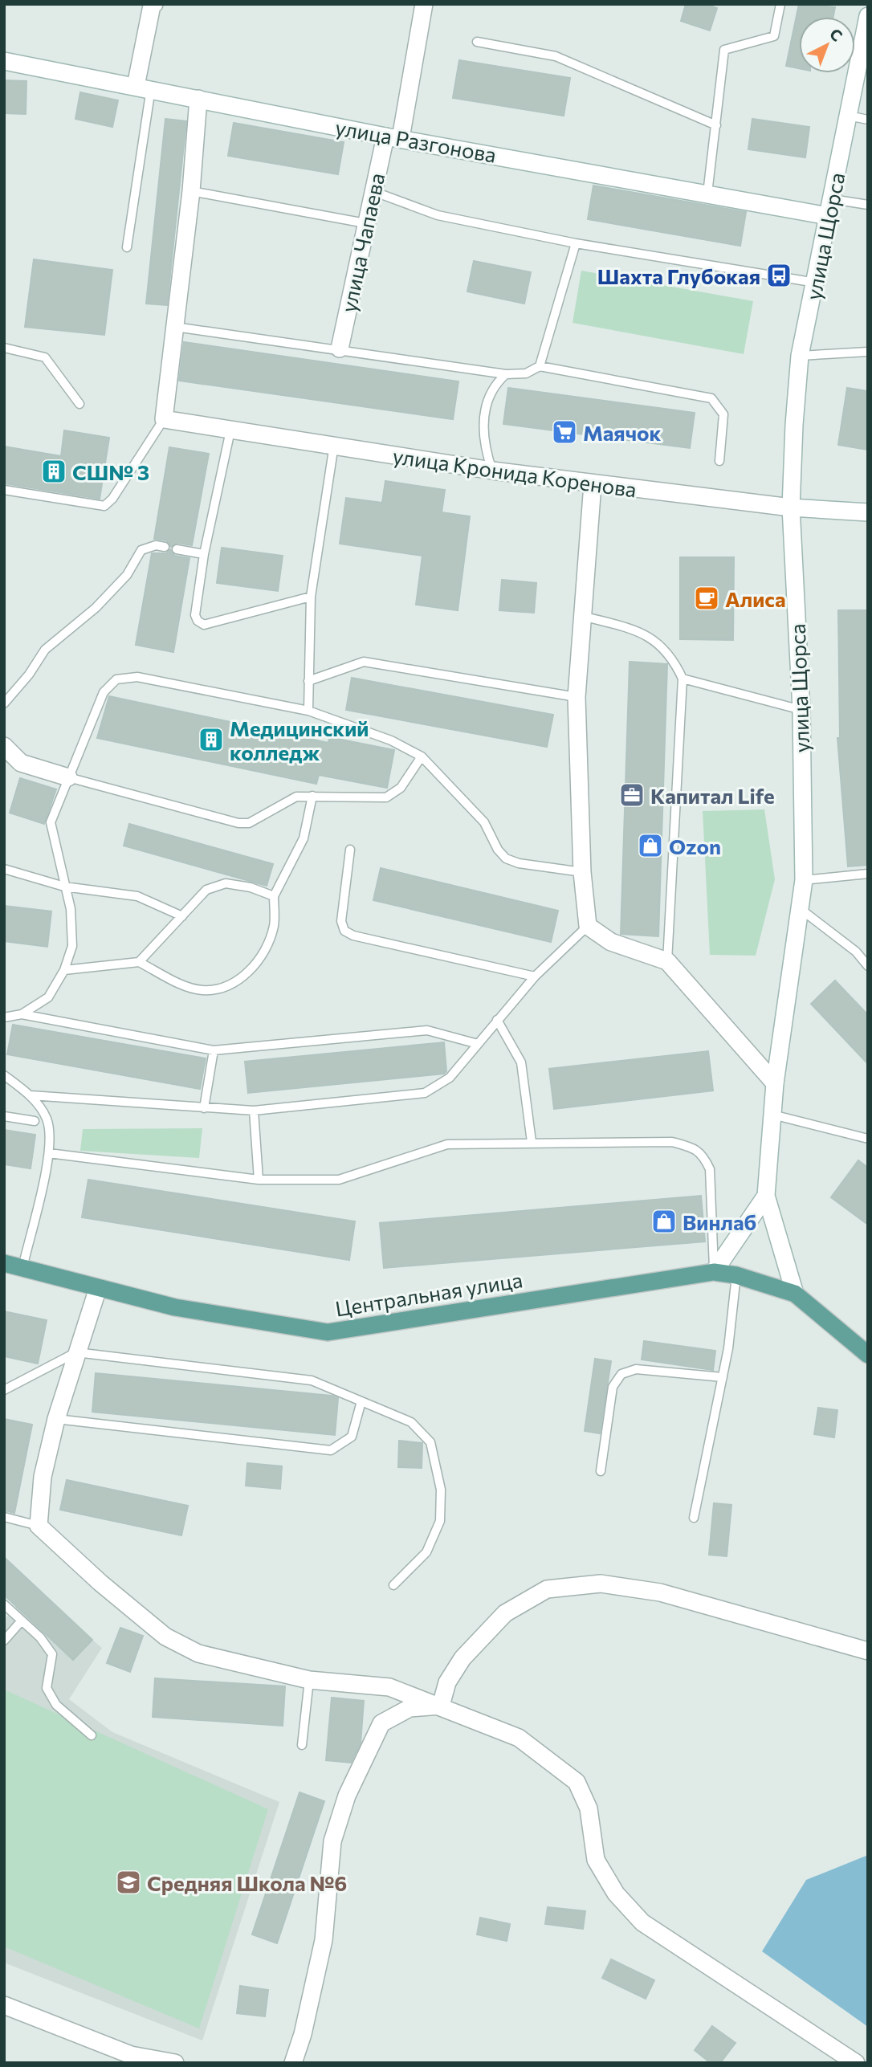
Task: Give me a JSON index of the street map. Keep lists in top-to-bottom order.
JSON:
{
  "streets": {
    "main road": ["Центральная улица"],
    "street": [
      "улица Разгонова",
      "улица Щорса",
      "улица Чапаева",
      "улица Кронида Коренова"
    ]
  },
  "crossings": [
    ["улица Разгонова", "улица Щорса"],
    ["улица Разгонова", "улица Чапаева"],
    ["улица Щорса", "улица Кронида Коренова"],
    ["улица Щорса", "Центральная улица"]
  ],
  "places": {
    "bus stop": ["Шахта Глубокая"],
    "supermarket": ["Маячок"],
    "building": ["СШ№ 3", "Медицинский колледж"],
    "cafe": ["Алиса"],
    "office": ["Капитал Life"],
    "shop": ["Ozon", "Винлаб"],
    "school or university": ["Средняя Школа №6"]
  },
  "north": "top right"
}
